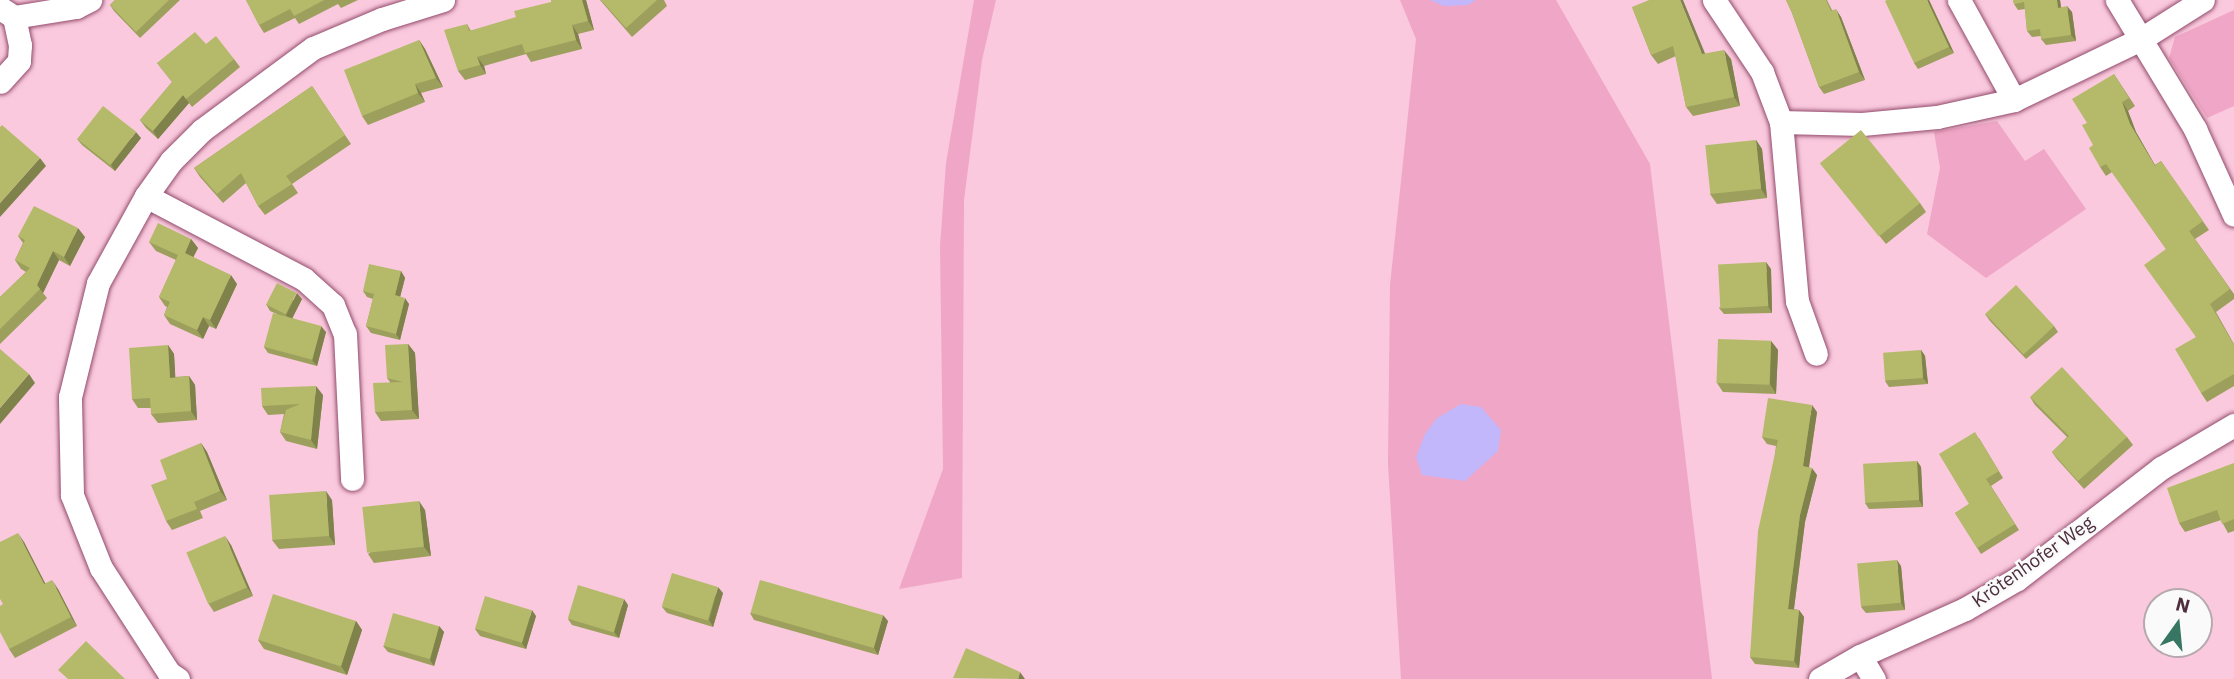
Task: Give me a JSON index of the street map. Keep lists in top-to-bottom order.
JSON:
{
  "streets": {
    "street": ["Krötenhofer Weg"]
  },
  "north": "top"
}
